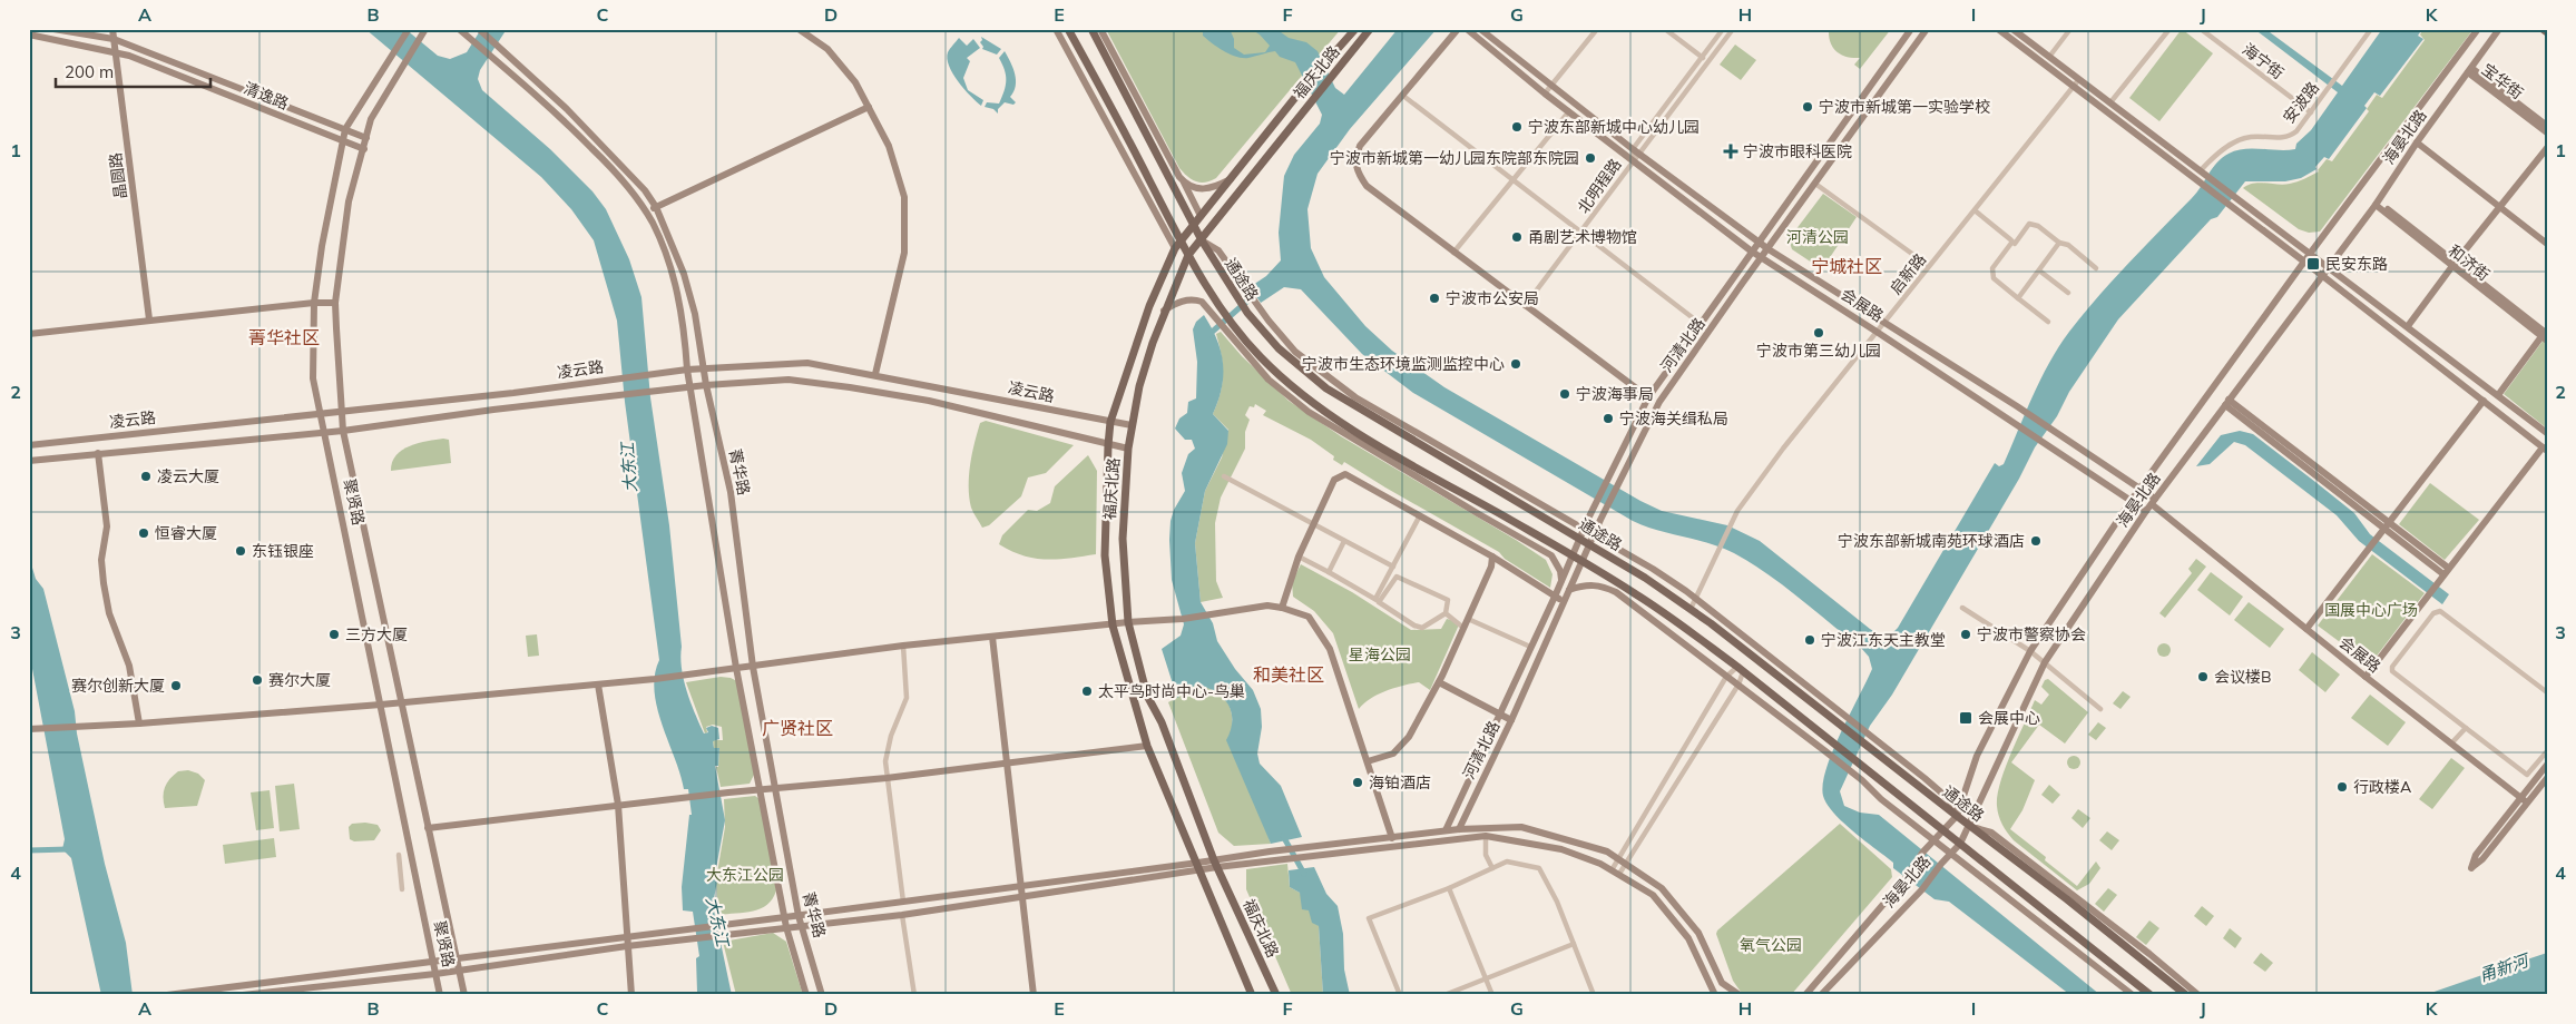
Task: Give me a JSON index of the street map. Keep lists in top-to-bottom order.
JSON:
{
  "streets": {
    "main road": [
      "福庆北路",
      "宝华街",
      "清逸路",
      "海晏北路",
      "晶圆路",
      "和济街",
      "通途路",
      "会展路",
      "河清北路",
      "凌云路",
      "菁华路",
      "聚贤路"
    ],
    "street": [
      "海宁街",
      "安波路",
      "北明程路",
      "启新路"
    ]
  },
  "crossings": [
    ["海宁街", "安波路"],
    ["福庆北路", "通途路"],
    ["福庆北路", "凌云路"],
    ["宝华街", "海晏北路"],
    ["清逸路", "晶圆路"],
    ["清逸路", "聚贤路"],
    ["海晏北路", "和济街"],
    ["海晏北路", "通途路"],
    ["海晏北路", "会展路"],
    ["北明程路", "会展路"],
    ["启新路", "通途路"],
    ["启新路", "会展路"],
    ["通途路", "河清北路"],
    ["会展路", "河清北路"],
    ["凌云路", "菁华路"],
    ["凌云路", "聚贤路"]
  ],
  "districts": [
    "宁城社区",
    "菁华社区",
    "和美社区",
    "广贤社区"
  ],
  "water": ["大东江", "甬新河"],
  "parks": [
    "河清公园",
    "国展中心广场",
    "星海公园",
    "大东江公园",
    "氧气公园"
  ],
  "places": {
    "other": [
      "宁波市新城第一实验学校",
      "宁波东部新城中心幼儿园",
      "宁波市新城第一幼儿园东院部东院园",
      "甬剧艺术博物馆",
      "宁波市公安局",
      "宁波市第三幼儿园",
      "宁波市生态环境监测监控中心",
      "宁波海事局",
      "宁波海关缉私局",
      "凌云大厦",
      "恒睿大厦",
      "宁波东部新城南苑环球酒店",
      "东钰银座",
      "三方大厦",
      "宁波市警察协会",
      "宁波江东天主教堂",
      "会议楼B",
      "赛尔大厦",
      "赛尔创新大厦",
      "太平鸟时尚中心-鸟巢",
      "海铂酒店",
      "行政楼A"
    ],
    "health": ["宁波市眼科医院"],
    "transit": ["民安东路", "会展中心"]
  },
  "scale_bar": "200 m",
  "grid": {
    "columns": [
      "A",
      "B",
      "C",
      "D",
      "E",
      "F",
      "G",
      "H",
      "I",
      "J",
      "K"
    ],
    "rows": [
      "1",
      "2",
      "3",
      "4"
    ]
  }
}
